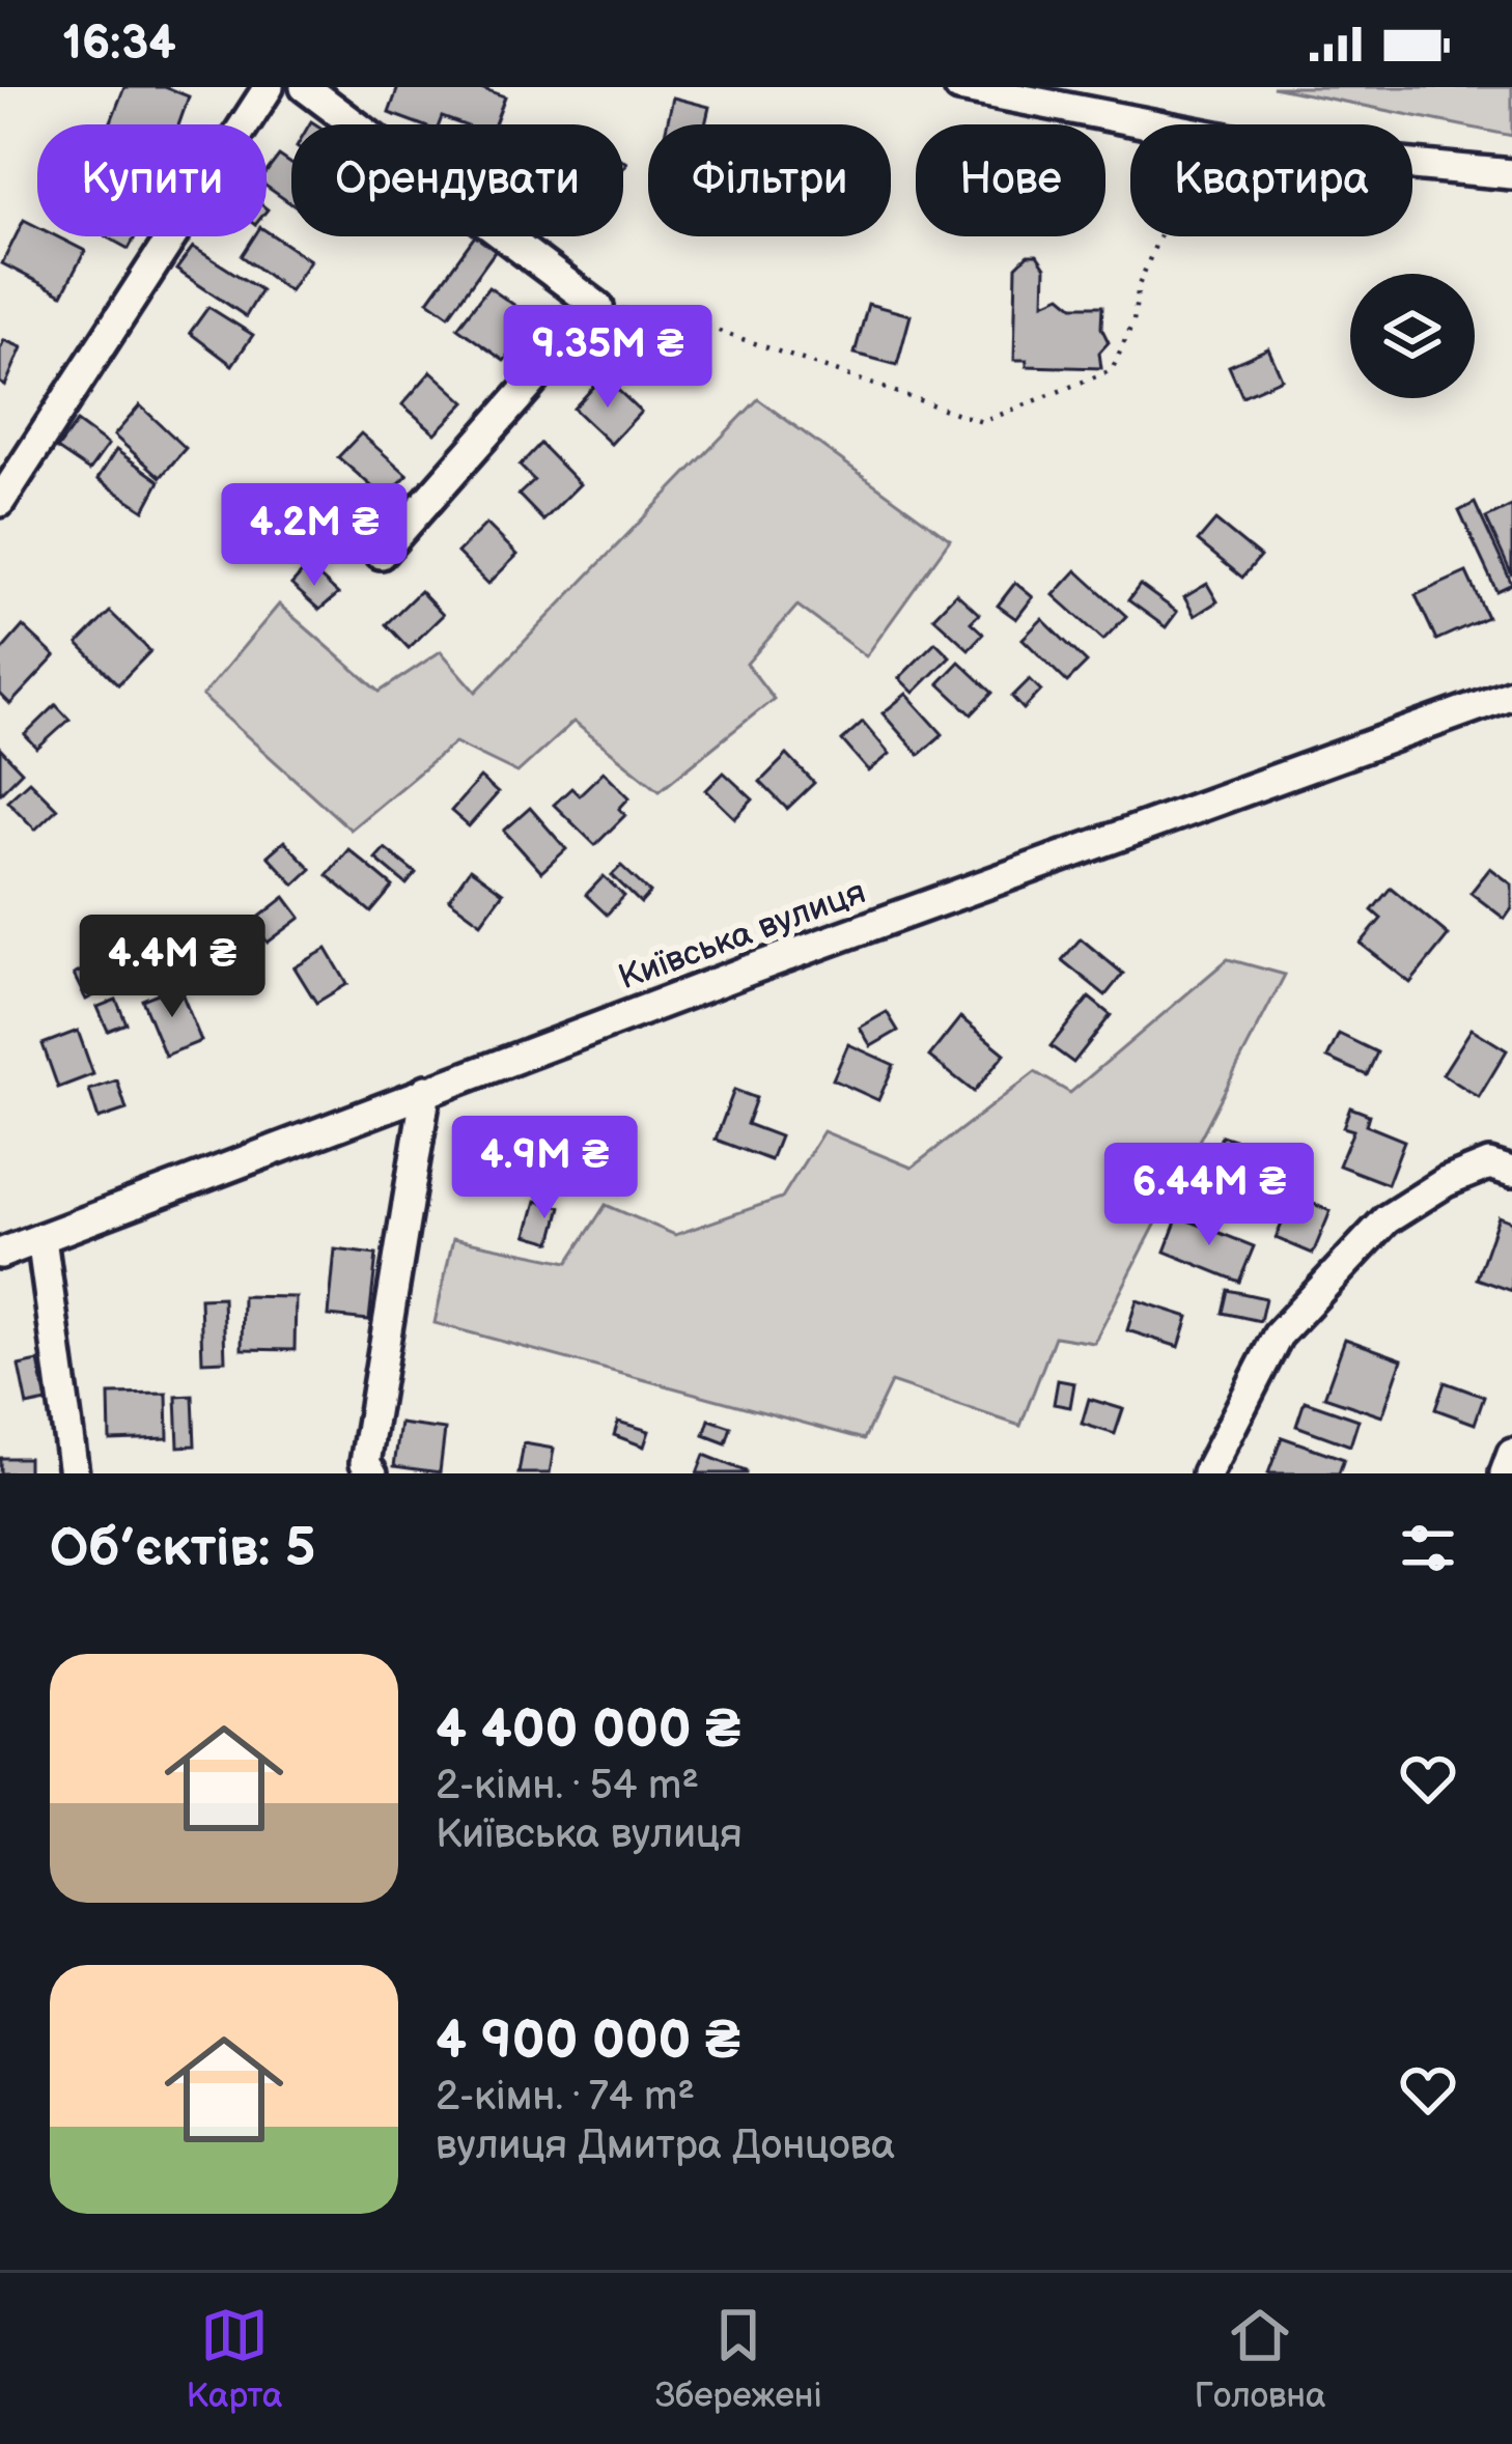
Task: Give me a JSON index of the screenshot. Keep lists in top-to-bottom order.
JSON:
{
  "streets": {
    "street": ["Київська вулиця"]
  },
  "page": {
    "status": "16:34",
    "chip": [
      "Купити",
      "Орендувати",
      "Фільтри",
      "Нове",
      "Квартира"
    ],
    "price": [
      "9.35M ₴",
      "4.2M ₴",
      "4.4M ₴",
      "4.9M ₴",
      "6.44M ₴"
    ],
    "heading": "Об’єктів: 5",
    "list": [
      {
        "name": "4 400 000 ₴",
        "note": "2-кімн. · 54 m² · Київська вулиця"
      },
      {
        "name": "4 900 000 ₴",
        "note": "2-кімн. · 74 m² · вулиця Дмитра Донцова"
      }
    ],
    "tabs": ["Карта", "Збережені", "Головна"]
  }
}
